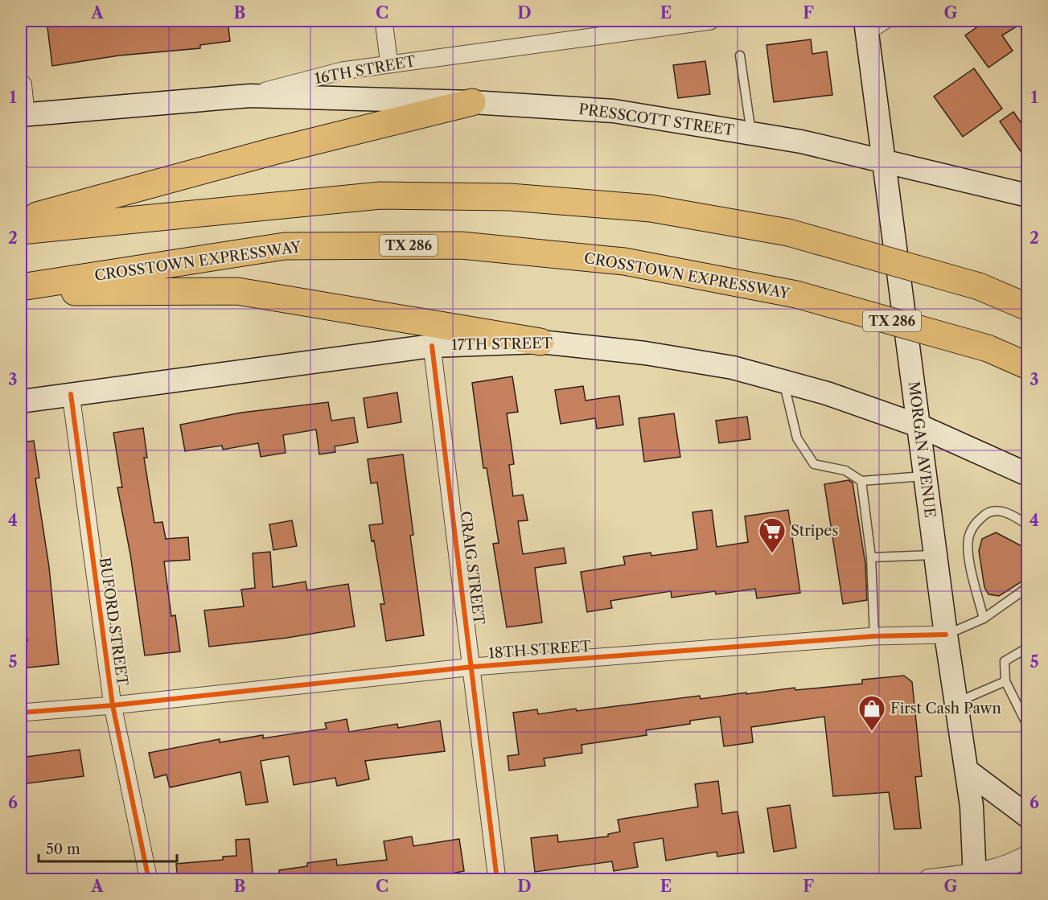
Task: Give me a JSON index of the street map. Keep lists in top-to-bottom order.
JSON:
{
  "streets": {
    "highway": ["TX 286", "CROSSTOWN EXPRESSWAY"],
    "main road": [
      "16TH STREET",
      "PRESSCOTT STREET",
      "17TH STREET",
      "MORGAN AVENUE"
    ],
    "street": ["CRAIG STREET", "BUFORD STREET", "18TH STREET"]
  },
  "crossings": [
    ["16TH STREET", "PRESSCOTT STREET"],
    ["PRESSCOTT STREET", "MORGAN AVENUE"],
    ["17TH STREET", "MORGAN AVENUE"],
    ["17TH STREET", "CRAIG STREET"],
    ["17TH STREET", "BUFORD STREET"],
    ["MORGAN AVENUE", "18TH STREET"],
    ["CRAIG STREET", "18TH STREET"],
    ["BUFORD STREET", "18TH STREET"]
  ],
  "places": {
    "supermarket": ["Stripes"],
    "shop": ["First Cash Pawn"]
  },
  "scale_bar": "50 m",
  "grid": {
    "columns": [
      "A",
      "B",
      "C",
      "D",
      "E",
      "F",
      "G"
    ],
    "rows": [
      "1",
      "2",
      "3",
      "4",
      "5",
      "6"
    ]
  }
}
